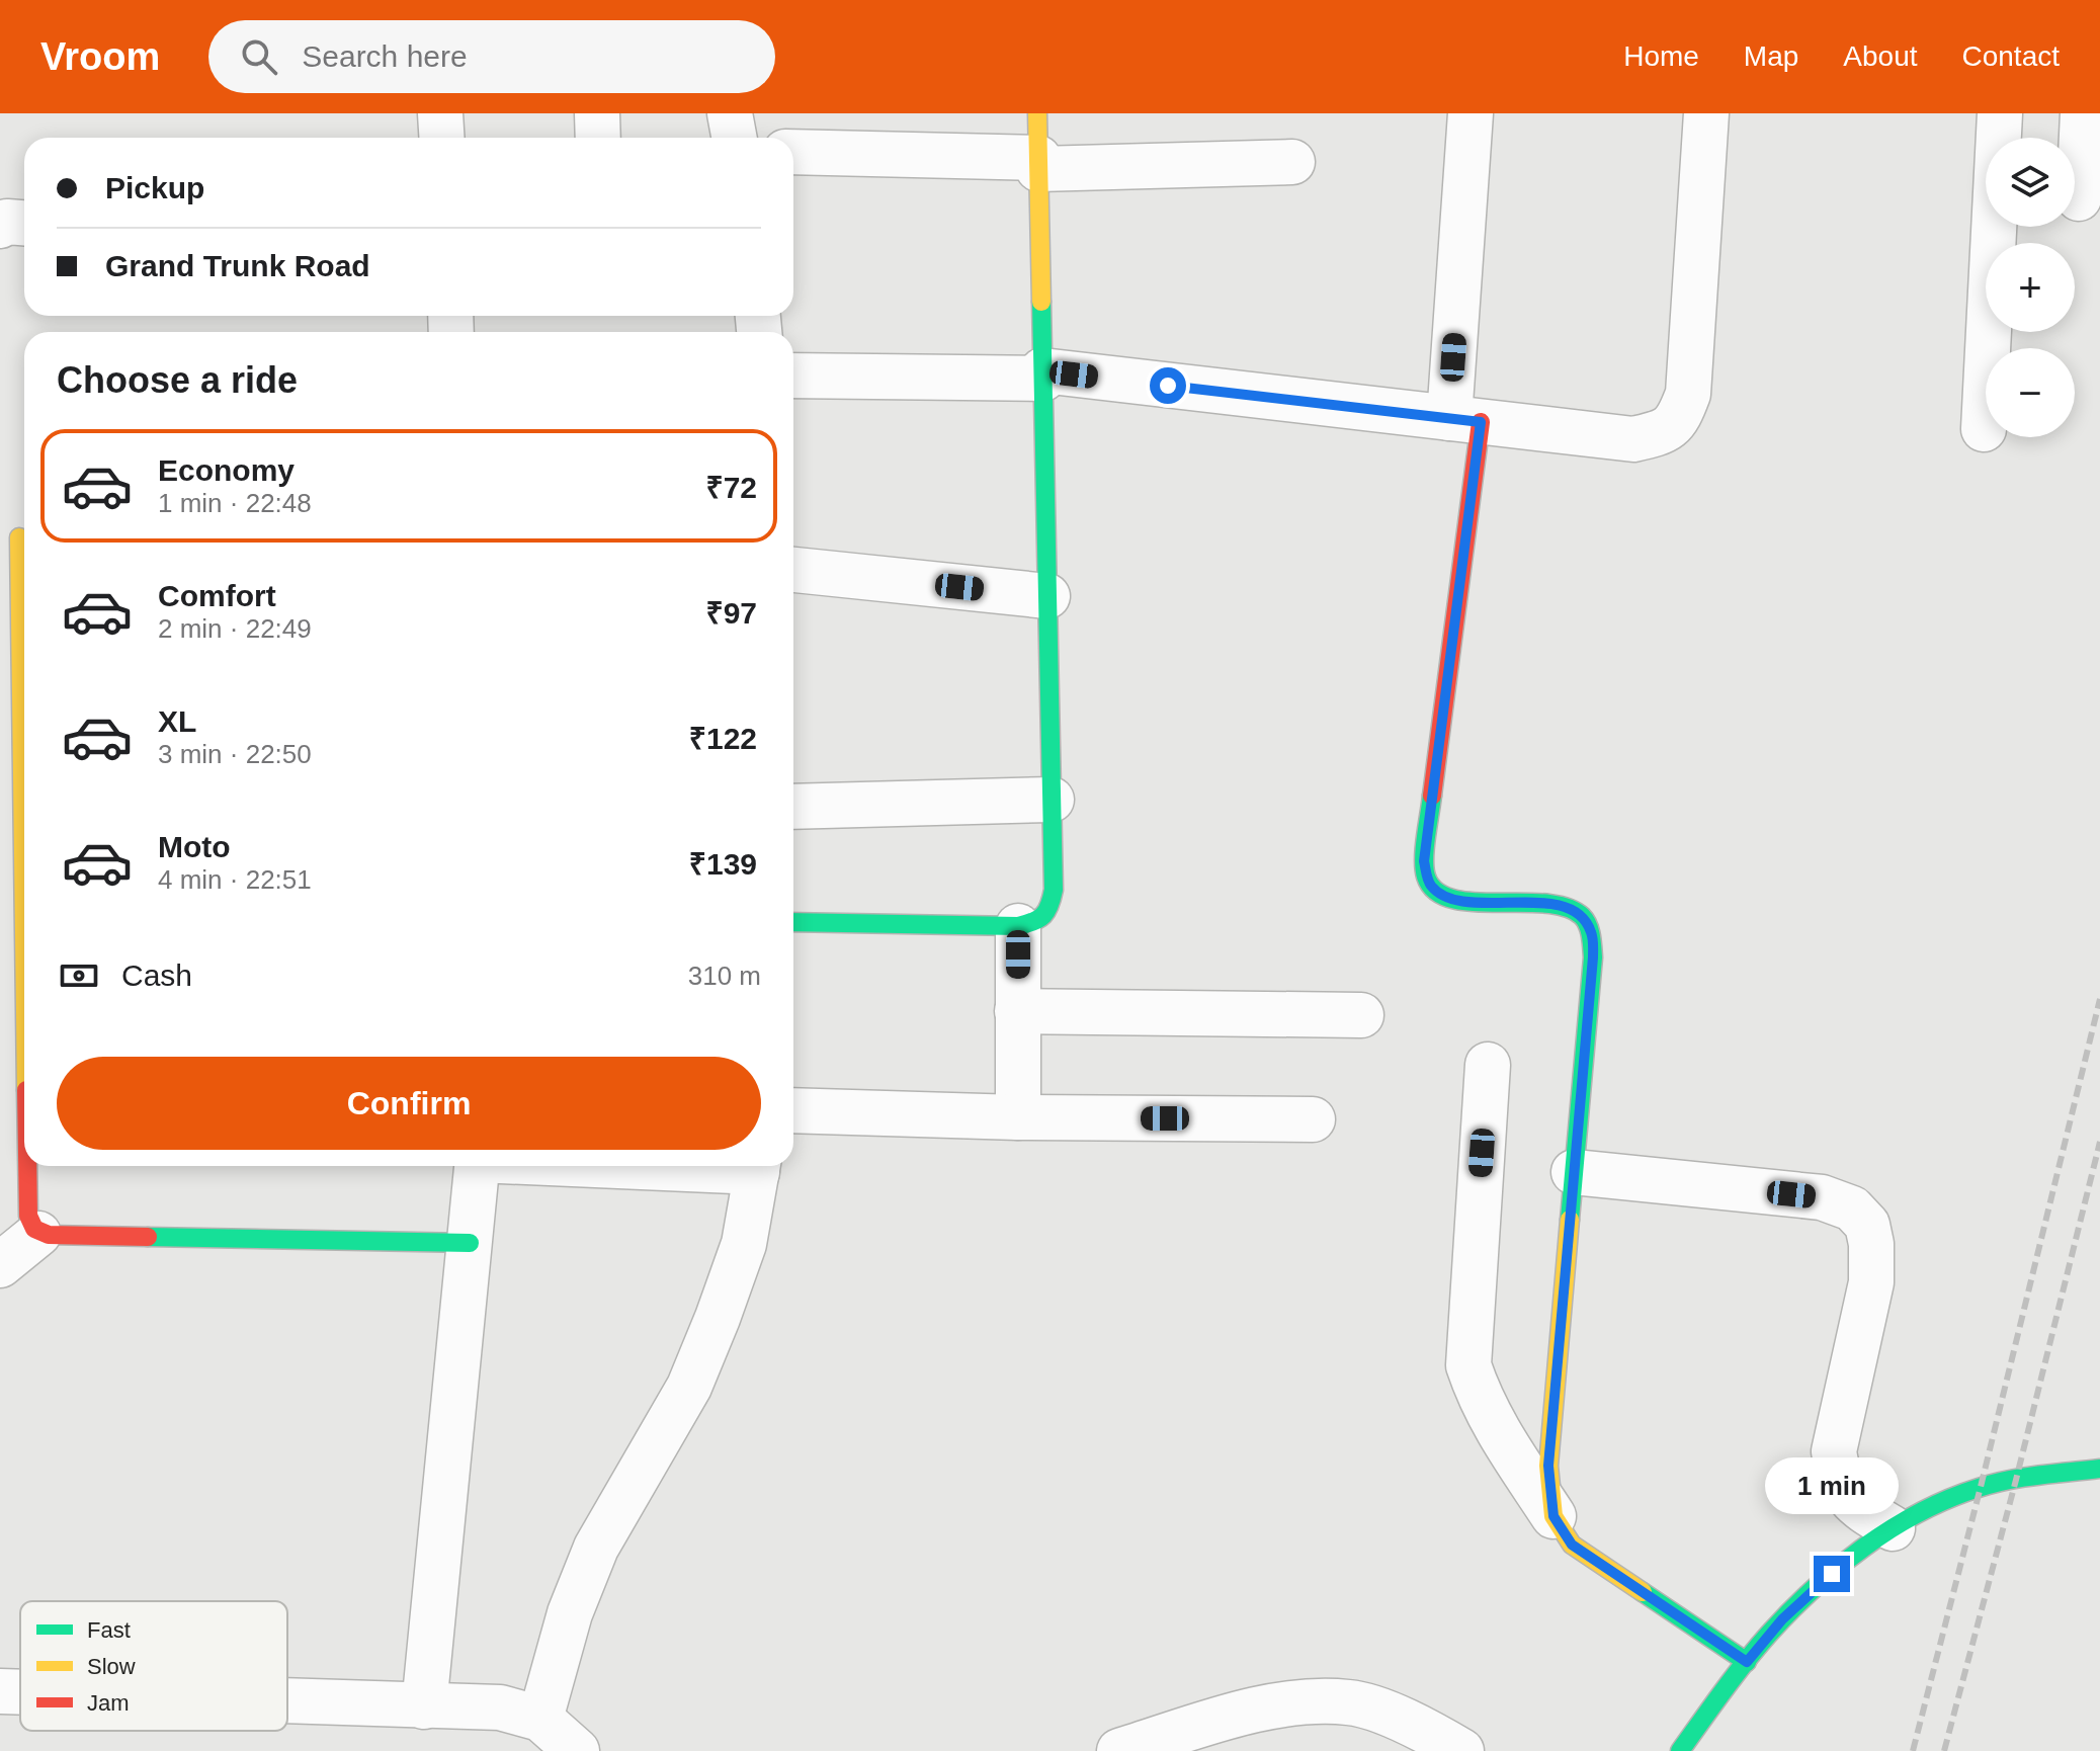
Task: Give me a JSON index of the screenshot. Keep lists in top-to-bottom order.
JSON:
{
  "legend": ["Fast", "Slow", "Jam"],
  "page": {
    "header": "Vroom",
    "search": "Search here",
    "nav": [
      "Home",
      "Map",
      "About",
      "Contact"
    ],
    "map_buttons": ["+", "−"],
    "banner": ["Pickup", "Grand Trunk Road"],
    "heading": "Choose a ride",
    "list": [
      {
        "name": "Economy",
        "note": "1 min · 22:48",
        "value": "₹72"
      },
      {
        "name": "Comfort",
        "note": "2 min · 22:49",
        "value": "₹97"
      },
      {
        "name": "XL",
        "note": "3 min · 22:50",
        "value": "₹122"
      },
      {
        "name": "Moto",
        "note": "4 min · 22:51",
        "value": "₹139"
      }
    ],
    "pay": ["Cash", "310 m"],
    "buttons": "Confirm",
    "bubble": "1 min"
  }
}
